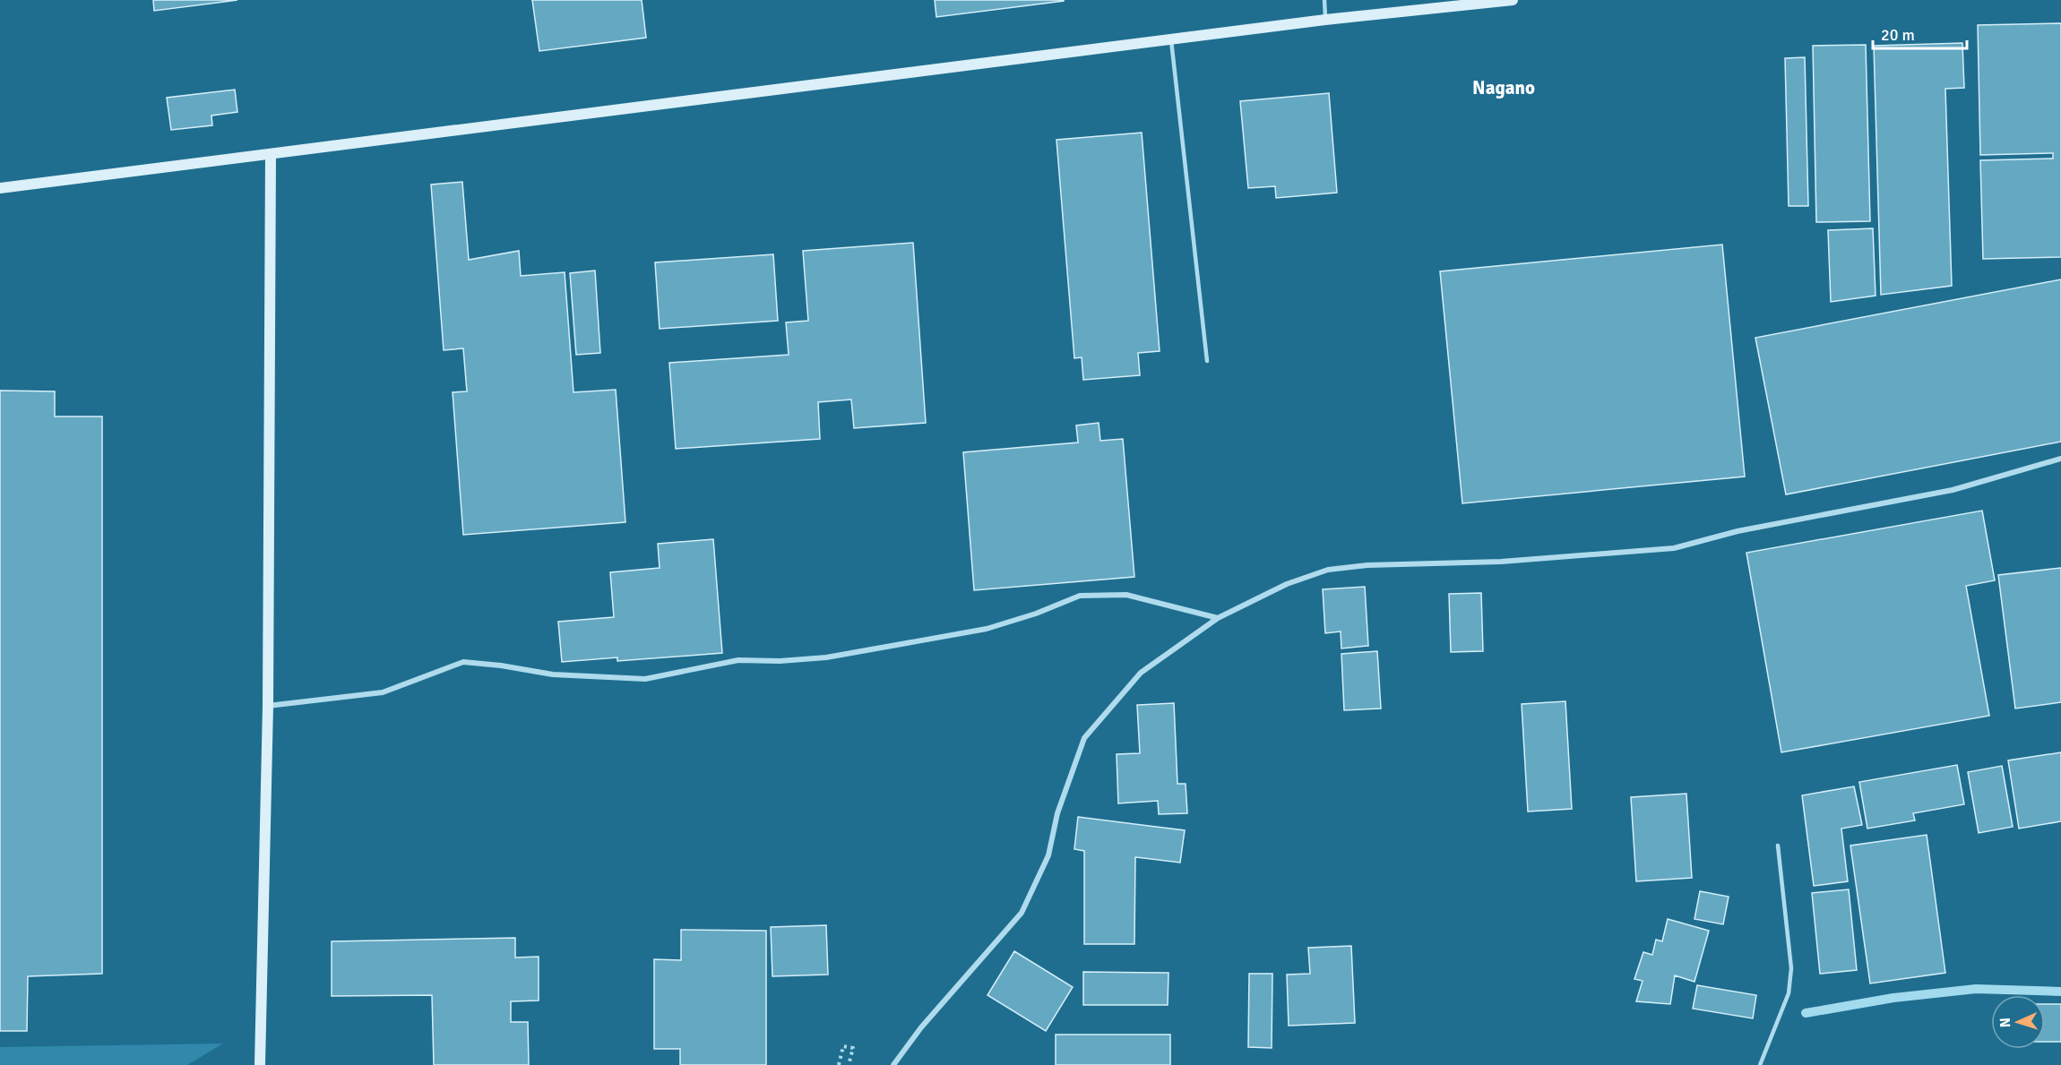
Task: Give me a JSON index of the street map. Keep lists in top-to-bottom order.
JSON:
{
  "districts": ["Nagano"],
  "scale_bar": "20 m",
  "north": "left"
}
